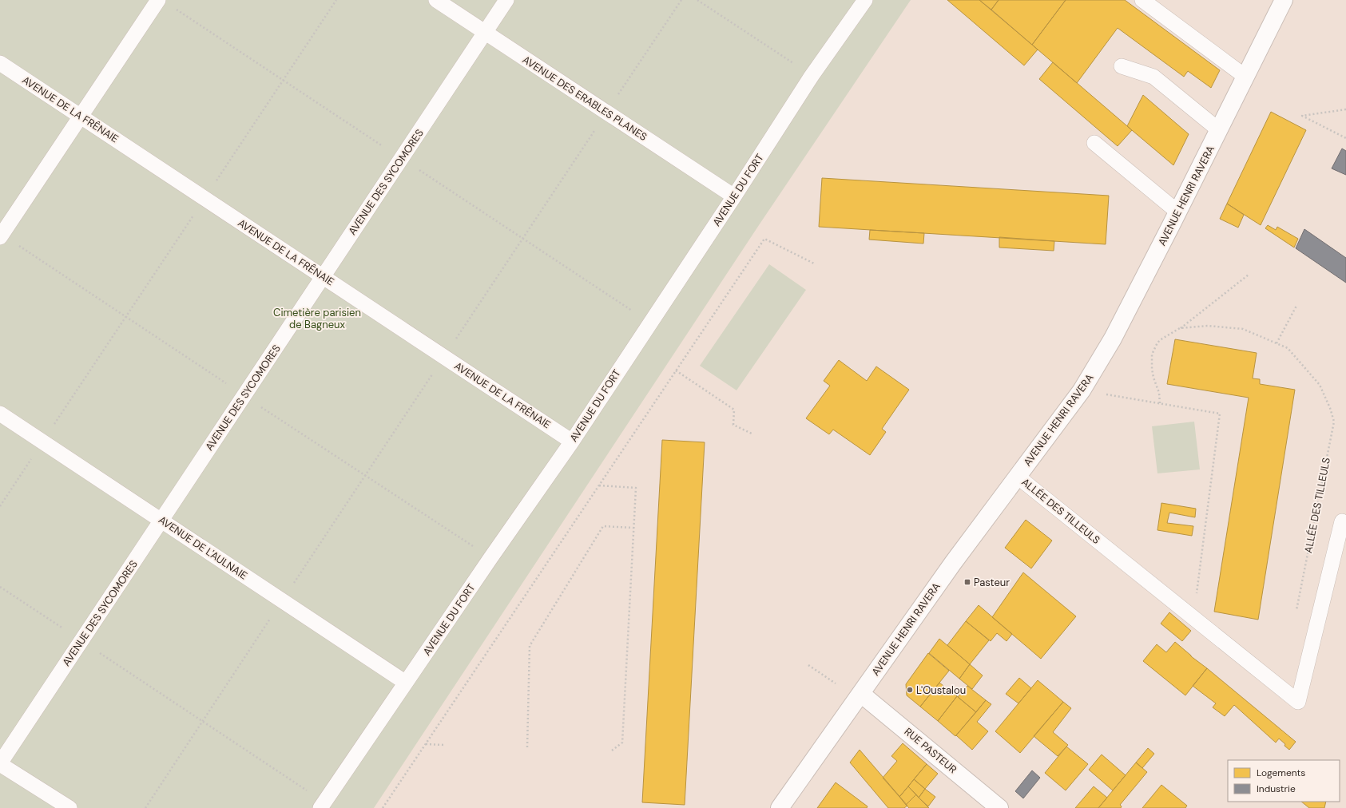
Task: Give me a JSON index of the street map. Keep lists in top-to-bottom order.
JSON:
{
  "streets": {
    "street": ["AVENUE HENRI RAVERA", "RUE PASTEUR"],
    "lane": [
      "AVENUE DES ERABLES PLANES",
      "AVENUE DE LA FRÊNAIE",
      "AVENUE DES SYCOMORES",
      "AVENUE DU FORT",
      "ALLÉE DES TILLEULS",
      "AVENUE DE L'AULNAIE"
    ]
  },
  "crossings": [
    ["AVENUE DES ERABLES PLANES", "AVENUE DES SYCOMORES"],
    ["AVENUE DES ERABLES PLANES", "AVENUE DU FORT"],
    ["AVENUE DE LA FRÊNAIE", "AVENUE DES SYCOMORES"],
    ["AVENUE DE LA FRÊNAIE", "AVENUE DU FORT"],
    ["AVENUE DES SYCOMORES", "AVENUE DE L'AULNAIE"],
    ["AVENUE DU FORT", "AVENUE DE L'AULNAIE"],
    ["AVENUE HENRI RAVERA", "ALLÉE DES TILLEULS"],
    ["AVENUE HENRI RAVERA", "RUE PASTEUR"]
  ],
  "parks": ["Cimetière parisien de Bagneux"],
  "places": {
    "transit": ["Pasteur"],
    "other": ["L'Oustalou"]
  },
  "legend": ["Logements", "Industrie"]
}
